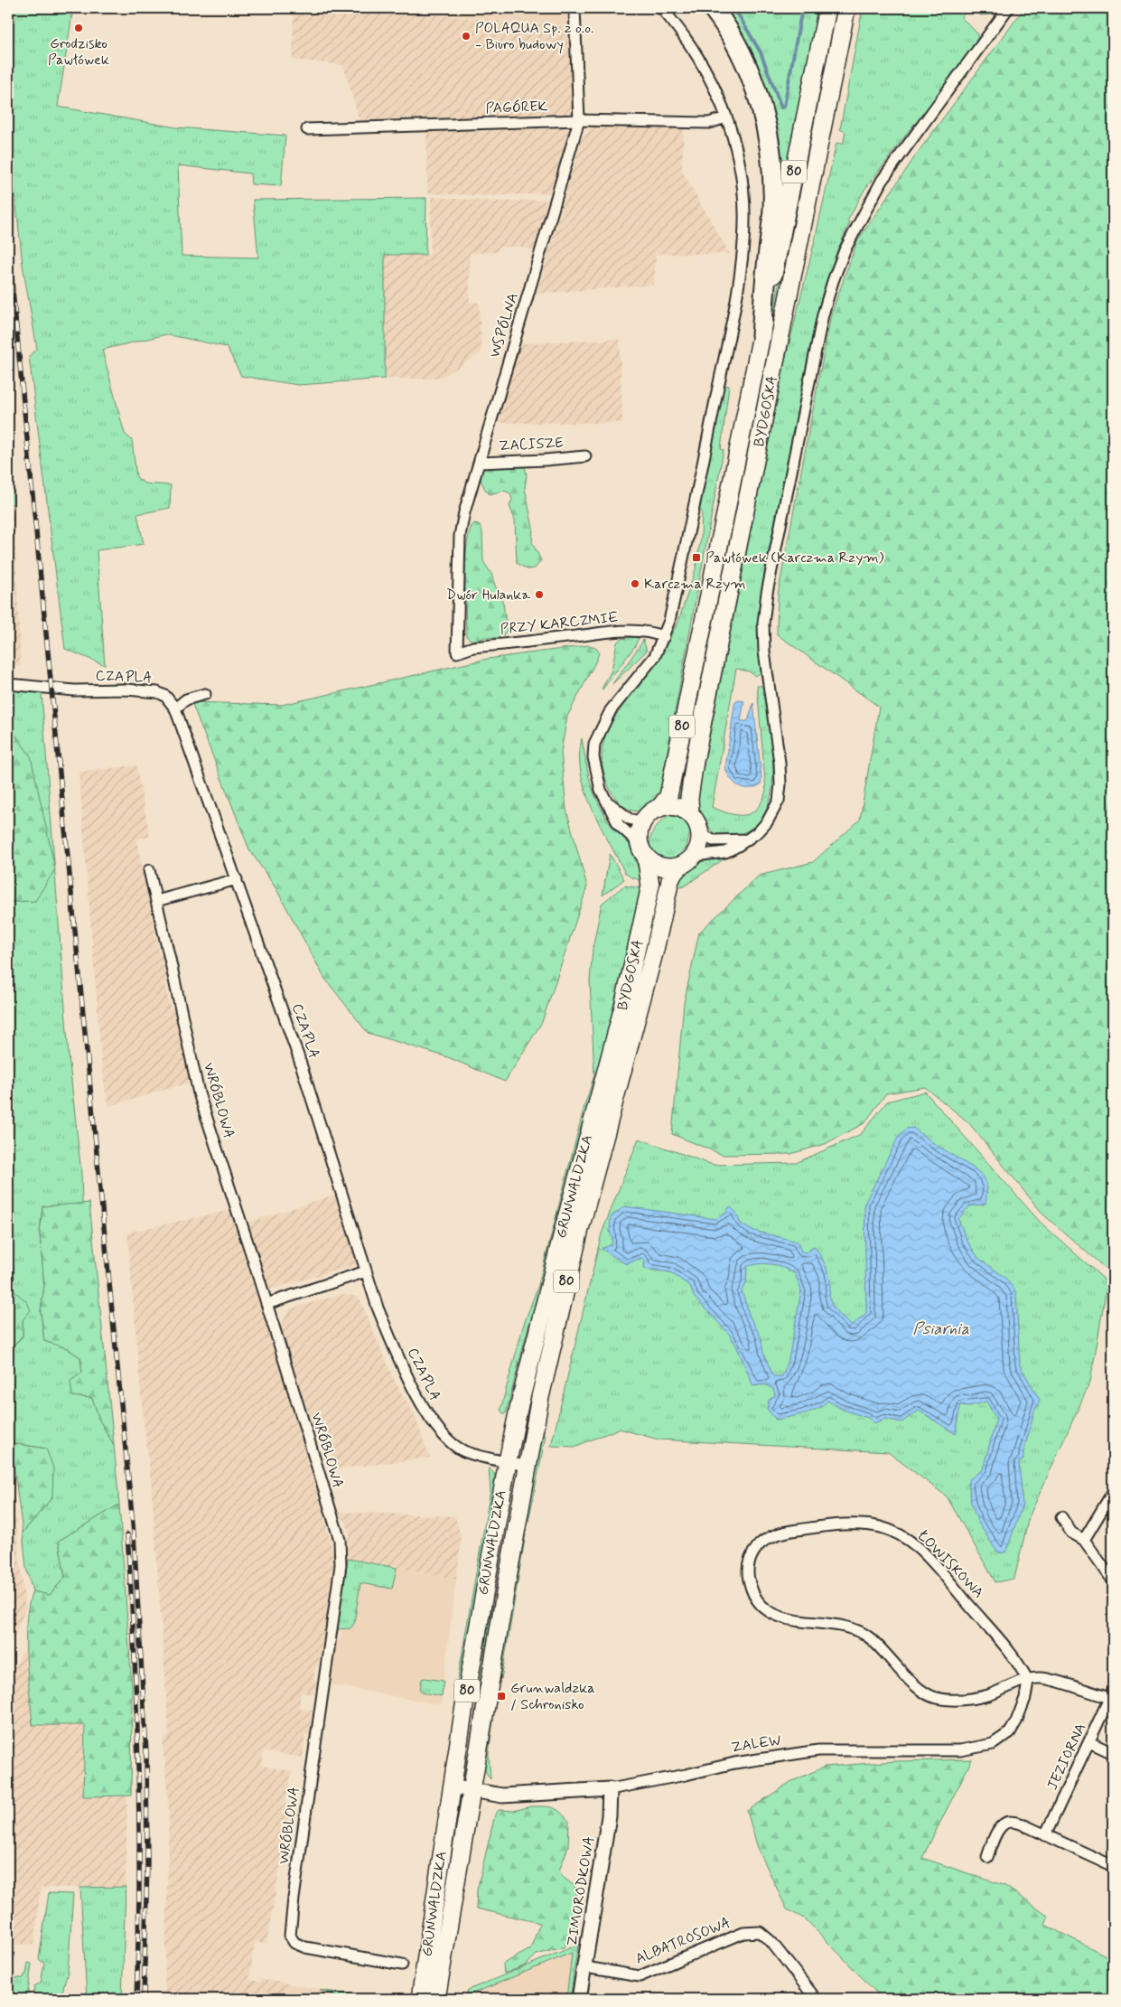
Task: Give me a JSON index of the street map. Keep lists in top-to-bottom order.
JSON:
{
  "streets": {
    "main road": ["80", "BYDGOSKA", "GRUNWALDZKA"],
    "street": [
      "PAGÓREK",
      "WSPÓLNA",
      "ZACISZE",
      "PRZY KARCZMIE",
      "CZAPLA",
      "WRÓBLOWA",
      "ŁOWISKOWA",
      "ZALEW",
      "JEZIORNA",
      "ZIMORODKOWA",
      "ALBATROSOWA"
    ]
  },
  "crossings": [
    ["PAGÓREK", "WSPÓLNA"],
    ["80", "BYDGOSKA"],
    ["WSPÓLNA", "ZACISZE"],
    ["WSPÓLNA", "PRZY KARCZMIE"],
    ["BYDGOSKA", "GRUNWALDZKA"],
    ["CZAPLA", "GRUNWALDZKA"],
    ["GRUNWALDZKA", "ZALEW"],
    ["ŁOWISKOWA", "ZALEW"],
    ["ŁOWISKOWA", "JEZIORNA"],
    ["ZALEW", "ZIMORODKOWA"],
    ["ZIMORODKOWA", "ALBATROSOWA"]
  ],
  "water": ["Psiarnia"],
  "places": {
    "other": [
      "Grodzisko Pawłówek",
      "POLAQUA Sp. z o.o. - Biuro budowy",
      "Karczma Rzym",
      "Dwór Hulanka"
    ],
    "transit": ["Pawłówek (Karczma Rzym)", "Grunwaldzka / Schronisko"]
  }
}
